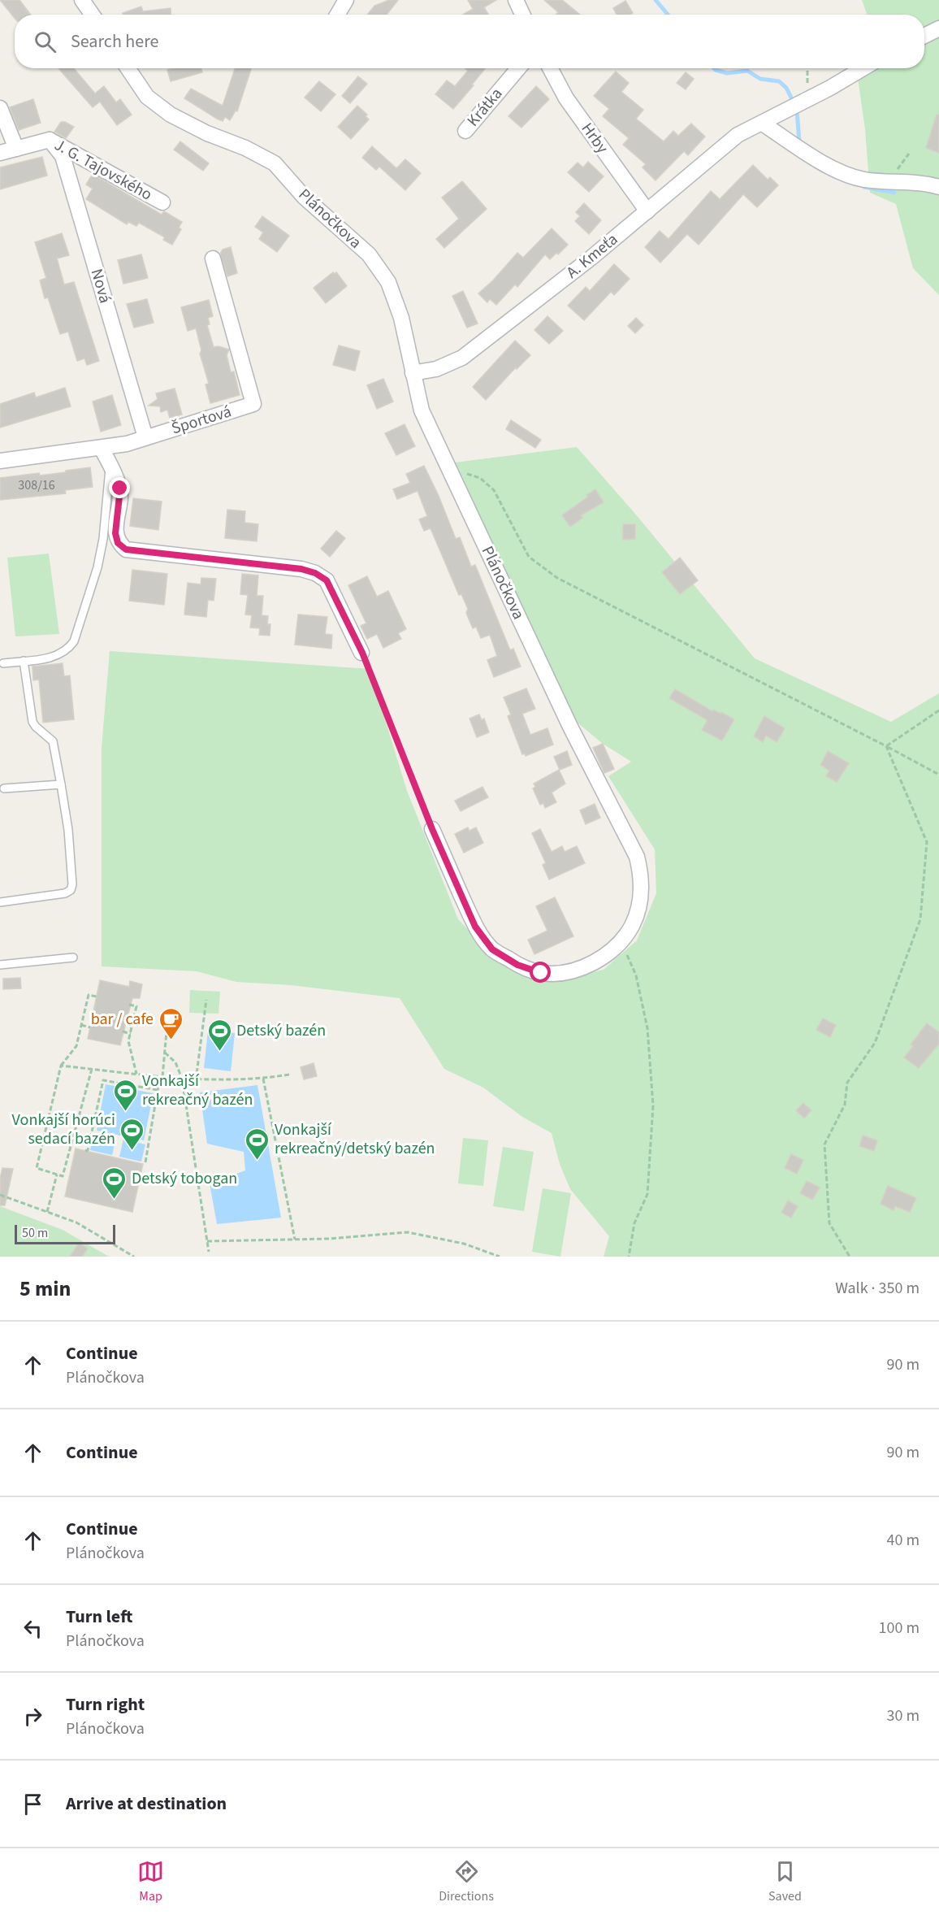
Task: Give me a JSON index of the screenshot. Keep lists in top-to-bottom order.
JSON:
{
  "streets": {
    "street": [
      "Krátka",
      "Hrby",
      "J. G. Tajovského",
      "Plánočkova",
      "A. Kmeťa",
      "Nová",
      "Športová"
    ]
  },
  "crossings": [
    ["Hrby", "A. Kmeťa"],
    ["J. G. Tajovského", "Nová"],
    ["Plánočkova", "A. Kmeťa"],
    ["Nová", "Športová"]
  ],
  "places": {
    "cafe": ["bar / cafe"],
    "sports": [
      "Detský bazén",
      "Vonkajší rekreačný bazén",
      "Vonkajší horúci sedací bazén",
      "Vonkajší rekreačný/detský bazén",
      "Detský tobogan"
    ]
  },
  "house_numbers": ["308/16"],
  "scale_bar": "50 m",
  "page": {
    "search": "Search here",
    "scale": "50 m",
    "heading": ["5 min", "Walk · 350 m"],
    "list": [
      ["Continue", "Plánočkova", "90 m"],
      ["Continue", "90 m"],
      ["Continue", "Plánočkova", "40 m"],
      ["Turn left", "Plánočkova", "100 m"],
      ["Turn right", "Plánočkova", "30 m"],
      "Arrive at destination"
    ],
    "nav": ["Map", "Directions", "Saved"]
  }
}
